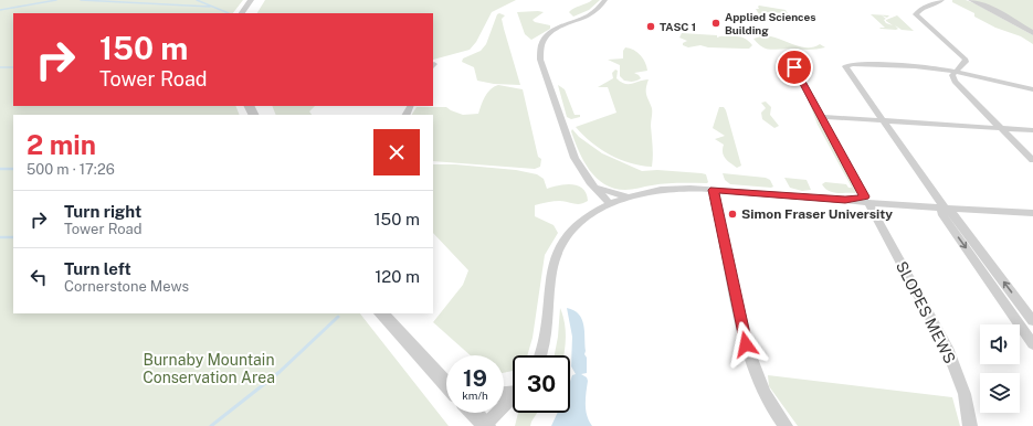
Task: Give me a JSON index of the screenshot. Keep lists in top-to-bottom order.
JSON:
{
  "streets": {
    "street": ["SLOPES MEWS"]
  },
  "parks": ["Burnaby Mountain Conservation Area"],
  "places": ["Applied Sciences Building", "TASC 1", "Simon Fraser University"],
  "page": {
    "turn": ["150 m", "Tower Road"],
    "heading": ["2 min", "500 m · 17:26"],
    "list": [
      {
        "name": "Turn right",
        "note": "Tower Road",
        "value": "150 m"
      },
      {
        "name": "Turn left",
        "note": "Cornerstone Mews",
        "value": "120 m"
      }
    ],
    "speed": "19 km/h",
    "limit": "30"
  }
}
